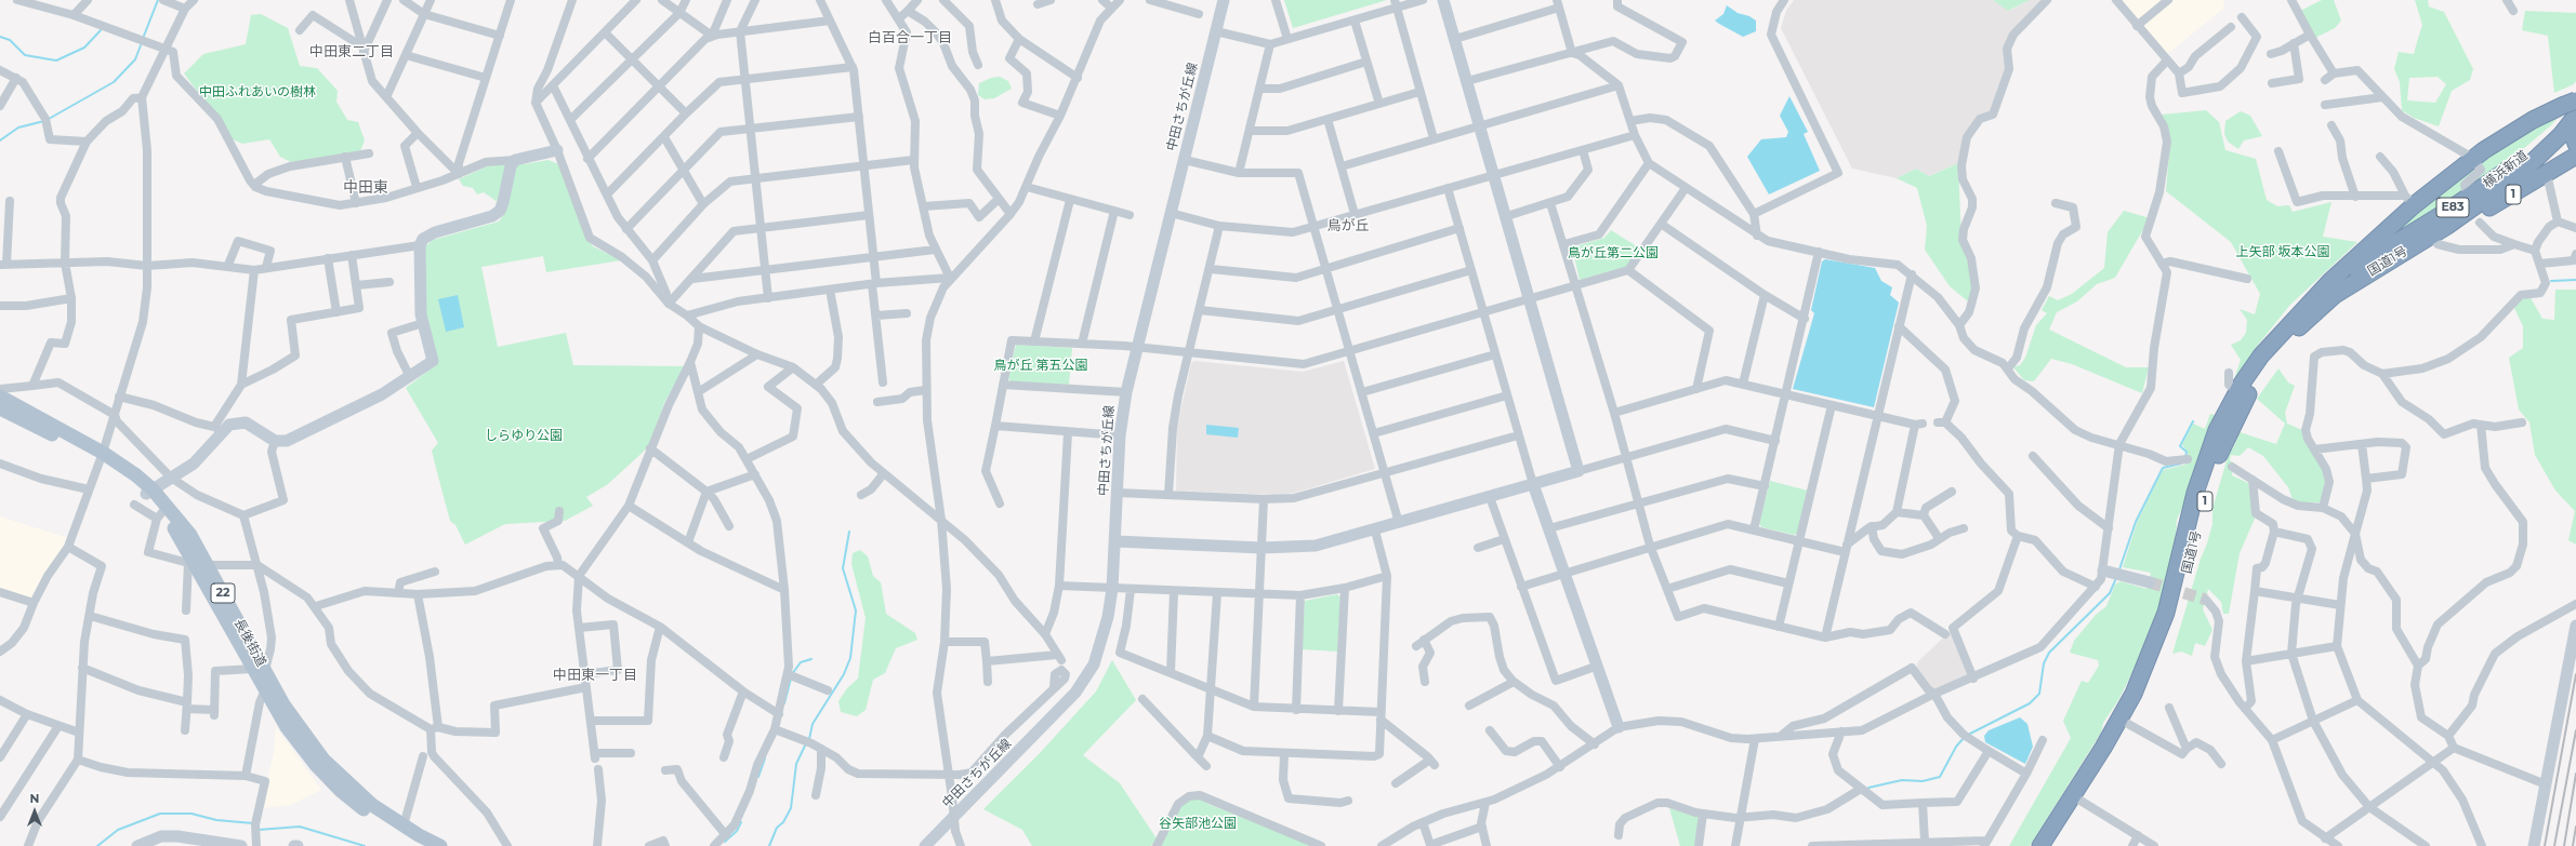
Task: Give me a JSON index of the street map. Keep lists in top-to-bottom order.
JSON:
{
  "streets": {
    "highway": [
      "横浜新道",
      "1",
      "E83",
      "国道1号"
    ],
    "main road": ["22", "長後街道"],
    "street": ["中田さちが丘線"]
  },
  "crossings": [
    ["横浜新道", "1"],
    ["横浜新道", "国道1号"],
    ["1", "国道1号"]
  ],
  "districts": [
    "白百合一丁目",
    "中田東二丁目",
    "中田東",
    "鳥が丘",
    "中田東一丁目"
  ],
  "parks": [
    "中田ふれあいの樹林",
    "上矢部 坂本公園",
    "鳥が丘第二公園",
    "鳥が丘 第五公園",
    "しらゆり公園",
    "谷矢部池公園"
  ],
  "north": "top"
}
